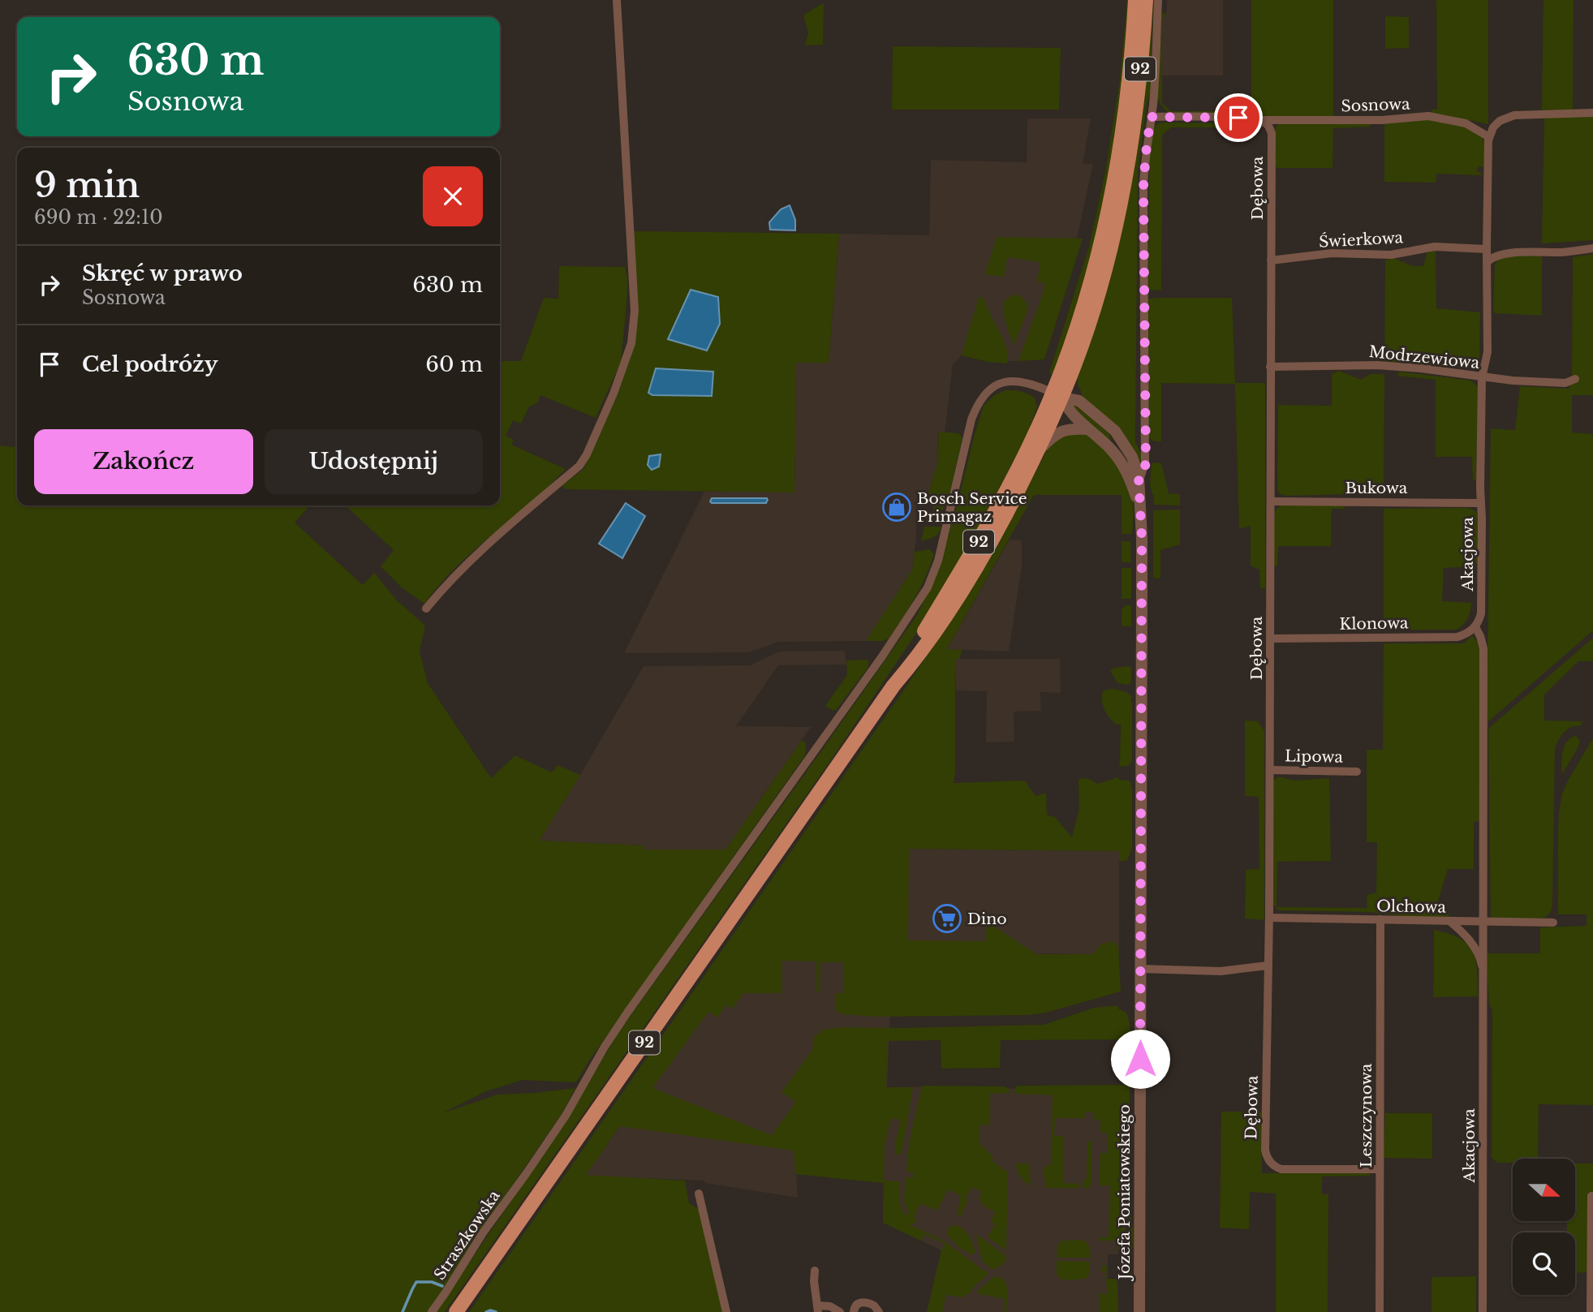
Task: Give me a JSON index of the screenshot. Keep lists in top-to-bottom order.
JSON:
{
  "streets": {
    "main road": ["92"],
    "street": [
      "Sosnowa",
      "Dębowa",
      "Świerkowa",
      "Modrzewiowa",
      "Bukowa",
      "Akacjowa",
      "Klonowa",
      "Lipowa",
      "Olchowa",
      "Leszczynowa",
      "Józefa Poniatowskiego",
      "Straszkowska"
    ]
  },
  "crossings": [
    ["92", "Straszkowska"],
    ["Sosnowa", "Dębowa"],
    ["Sosnowa", "Akacjowa"],
    ["Dębowa", "Świerkowa"],
    ["Dębowa", "Modrzewiowa"],
    ["Dębowa", "Bukowa"],
    ["Dębowa", "Klonowa"],
    ["Dębowa", "Lipowa"],
    ["Dębowa", "Olchowa"],
    ["Dębowa", "Leszczynowa"],
    ["Świerkowa", "Akacjowa"],
    ["Modrzewiowa", "Akacjowa"],
    ["Bukowa", "Akacjowa"],
    ["Akacjowa", "Klonowa"],
    ["Akacjowa", "Olchowa"],
    ["Olchowa", "Leszczynowa"]
  ],
  "places": {
    "shop": ["Bosch Service Primagaz"],
    "supermarket": ["Dino"]
  },
  "north": "right",
  "page": {
    "turn": ["630 m", "Sosnowa"],
    "heading": ["9 min", "690 m · 22:10"],
    "list": [
      {
        "name": "Skręć w prawo",
        "note": "Sosnowa",
        "value": "630 m"
      },
      {
        "name": "Cel podróży",
        "value": "60 m"
      }
    ],
    "buttons": ["Zakończ", "Udostępnij"]
  }
}
